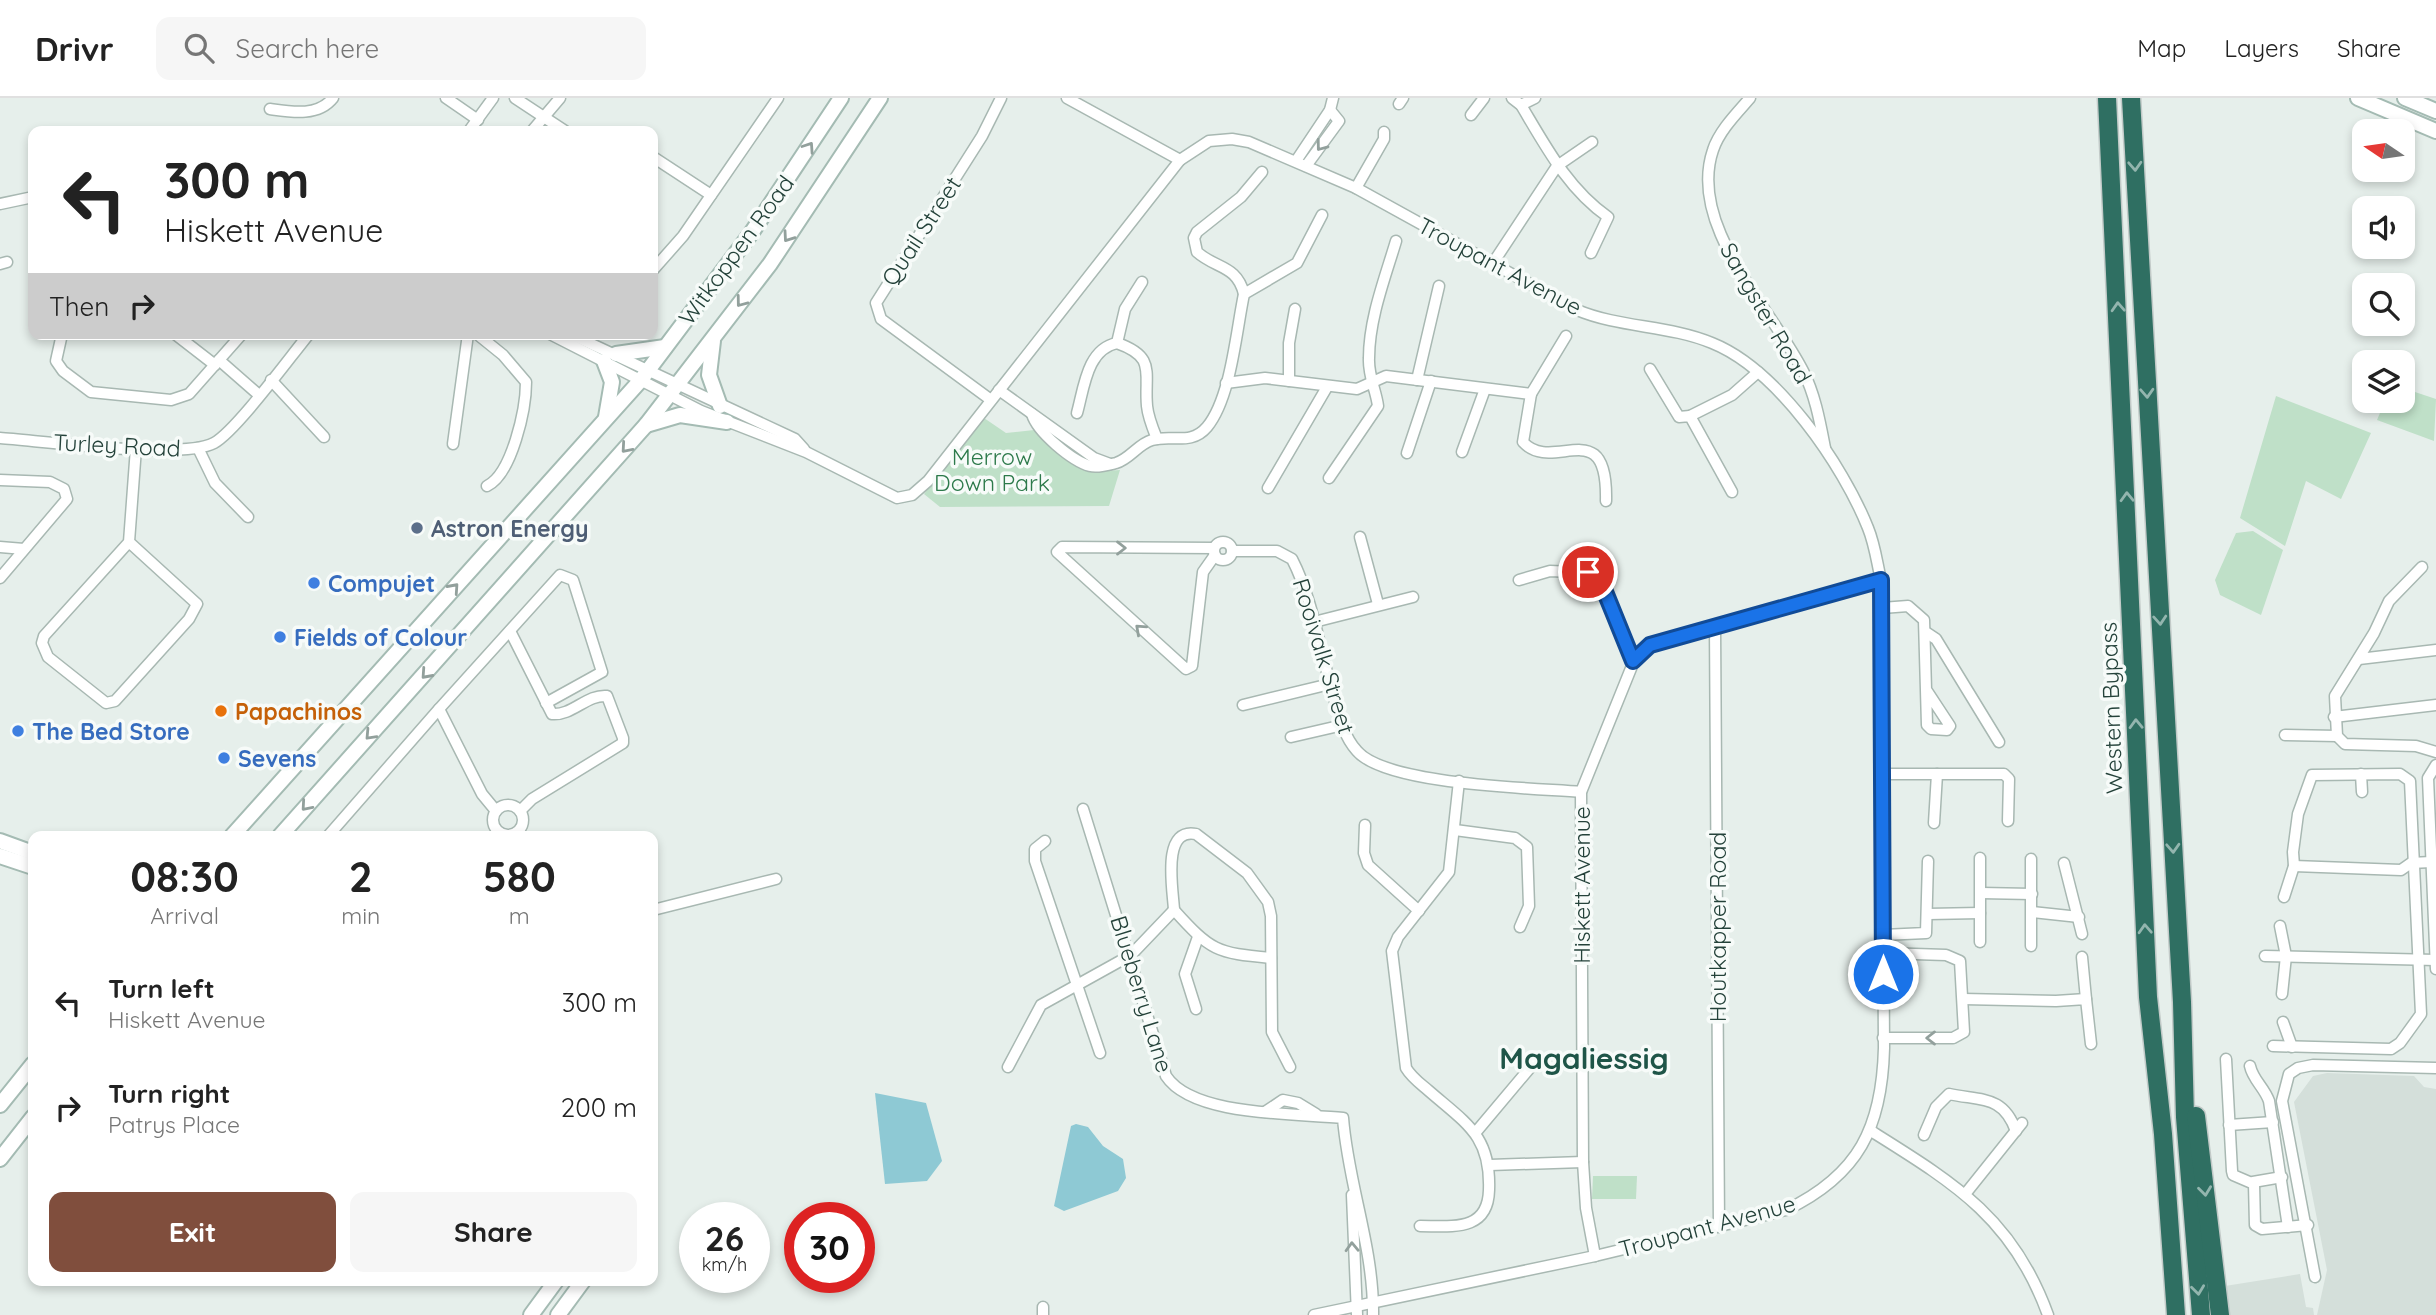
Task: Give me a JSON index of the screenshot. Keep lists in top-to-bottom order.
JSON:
{
  "streets": {
    "highway": ["Western Bypass"],
    "main road": ["Witkoppen Road"],
    "street": [
      "Quail Street",
      "Troupant Avenue",
      "Sangster Road",
      "Turley Road",
      "Rooivalk Street",
      "Hiskett Avenue",
      "Houtkapper Road",
      "Blueberry Lane"
    ]
  },
  "crossings": [
    ["Quail Street", "Troupant Avenue"],
    ["Troupant Avenue", "Sangster Road"],
    ["Troupant Avenue", "Hiskett Avenue"],
    ["Troupant Avenue", "Houtkapper Road"],
    ["Rooivalk Street", "Hiskett Avenue"]
  ],
  "districts": ["Magaliessig"],
  "parks": ["Merrow Down Park"],
  "places": [
    "Astron Energy",
    "Compujet",
    "Fields of Colour",
    "Papachinos",
    "The Bed Store",
    "Sevens"
  ],
  "north": "left",
  "page": {
    "header": "Drivr",
    "search": "Search here",
    "nav": ["Map", "Layers", "Share"],
    "turn": ["300 m", "Hiskett Avenue"],
    "then": "Then",
    "eta": [
      "08:30",
      "Arrival",
      "2",
      "min",
      "580",
      "m"
    ],
    "list": [
      {
        "name": "Turn left",
        "note": "Hiskett Avenue",
        "value": "300 m"
      },
      {
        "name": "Turn right",
        "note": "Patrys Place",
        "value": "200 m"
      }
    ],
    "buttons": ["Exit", "Share"],
    "speed": "26 km/h",
    "limit": "30"
  }
}
